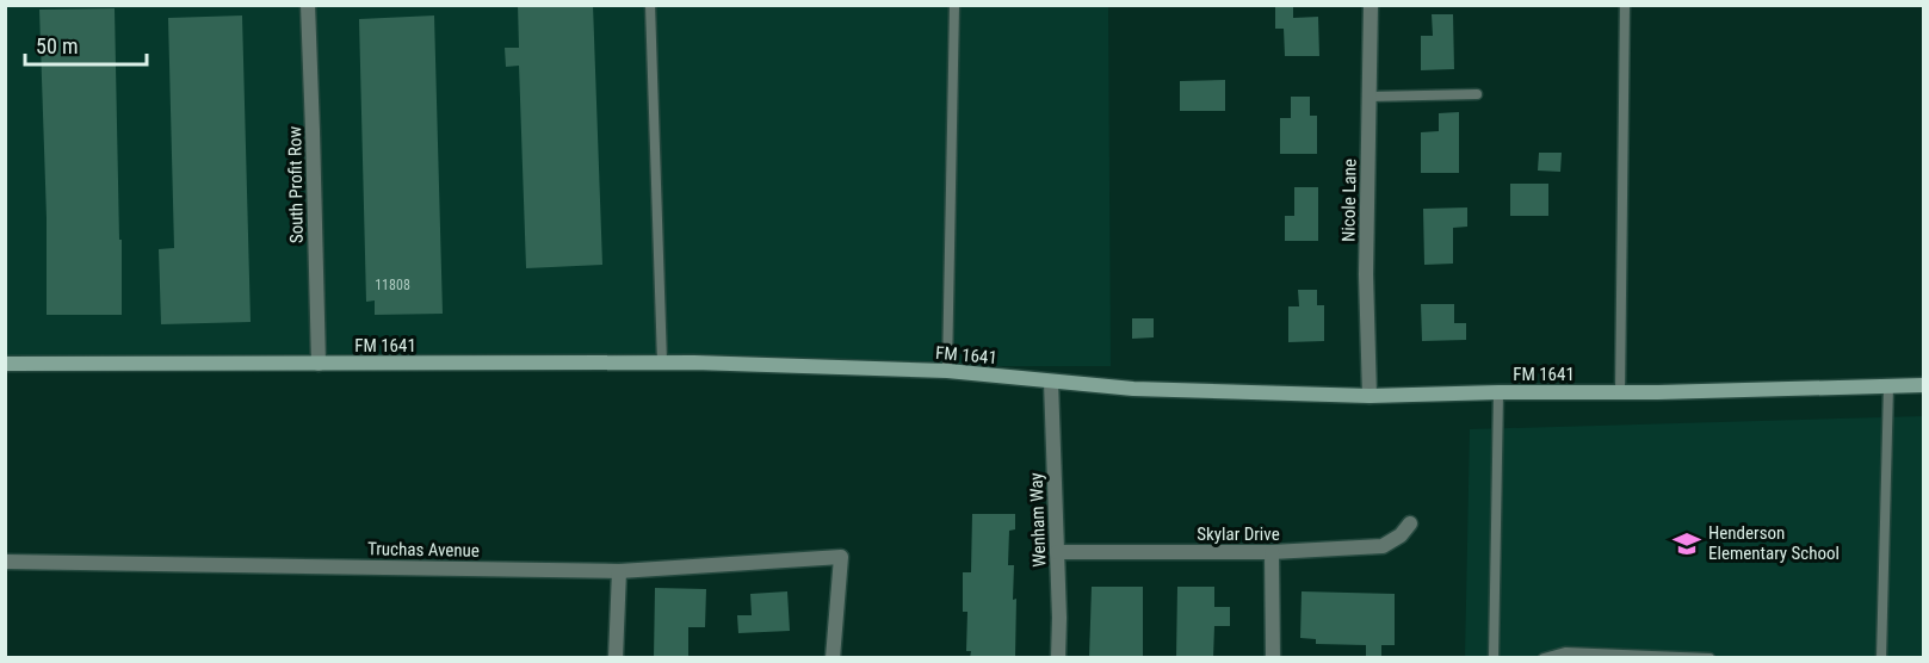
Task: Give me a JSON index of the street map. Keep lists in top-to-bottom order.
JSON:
{
  "streets": {
    "main road": ["FM 1641"],
    "street": [
      "South Profit Row",
      "Nicole Lane",
      "Wenham Way",
      "Skylar Drive",
      "Truchas Avenue"
    ]
  },
  "crossings": [
    ["South Profit Row", "FM 1641"],
    ["Nicole Lane", "FM 1641"],
    ["FM 1641", "Wenham Way"],
    ["Wenham Way", "Skylar Drive"]
  ],
  "places": {
    "school or university": ["Henderson Elementary School"]
  },
  "house_numbers": ["11808"],
  "scale_bar": "50 m"
}
